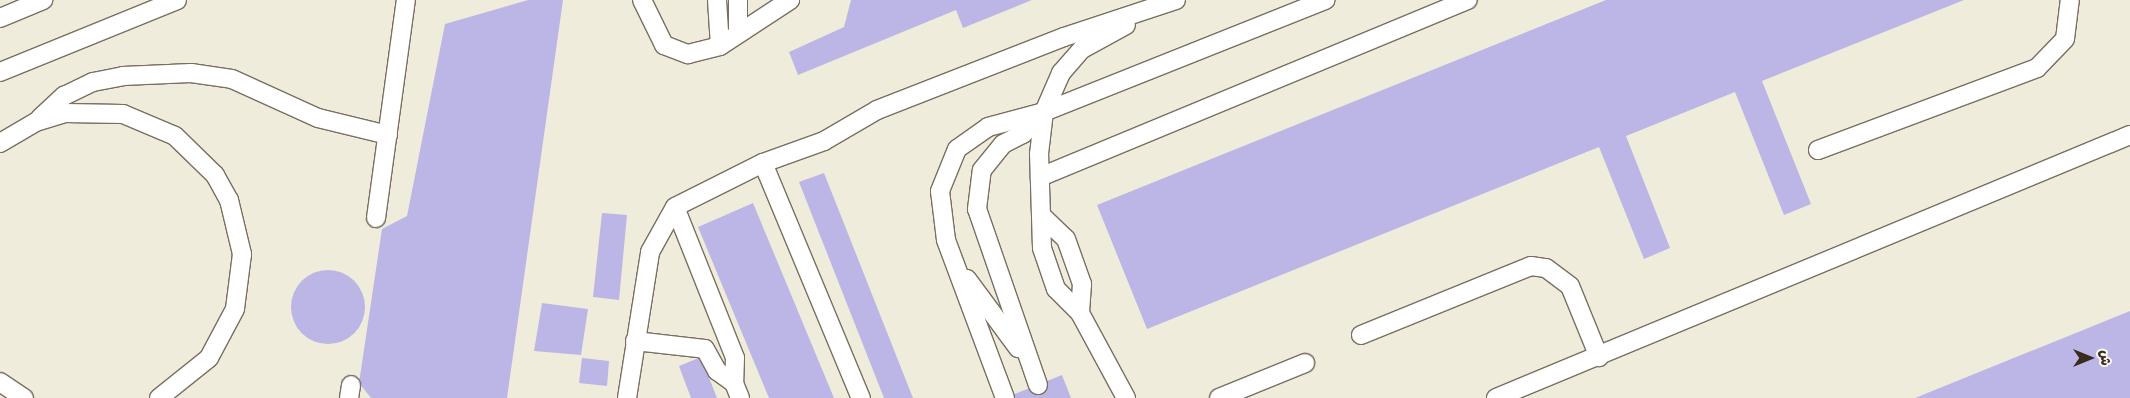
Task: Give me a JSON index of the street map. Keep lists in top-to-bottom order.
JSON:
{
  "north": "right"
}
